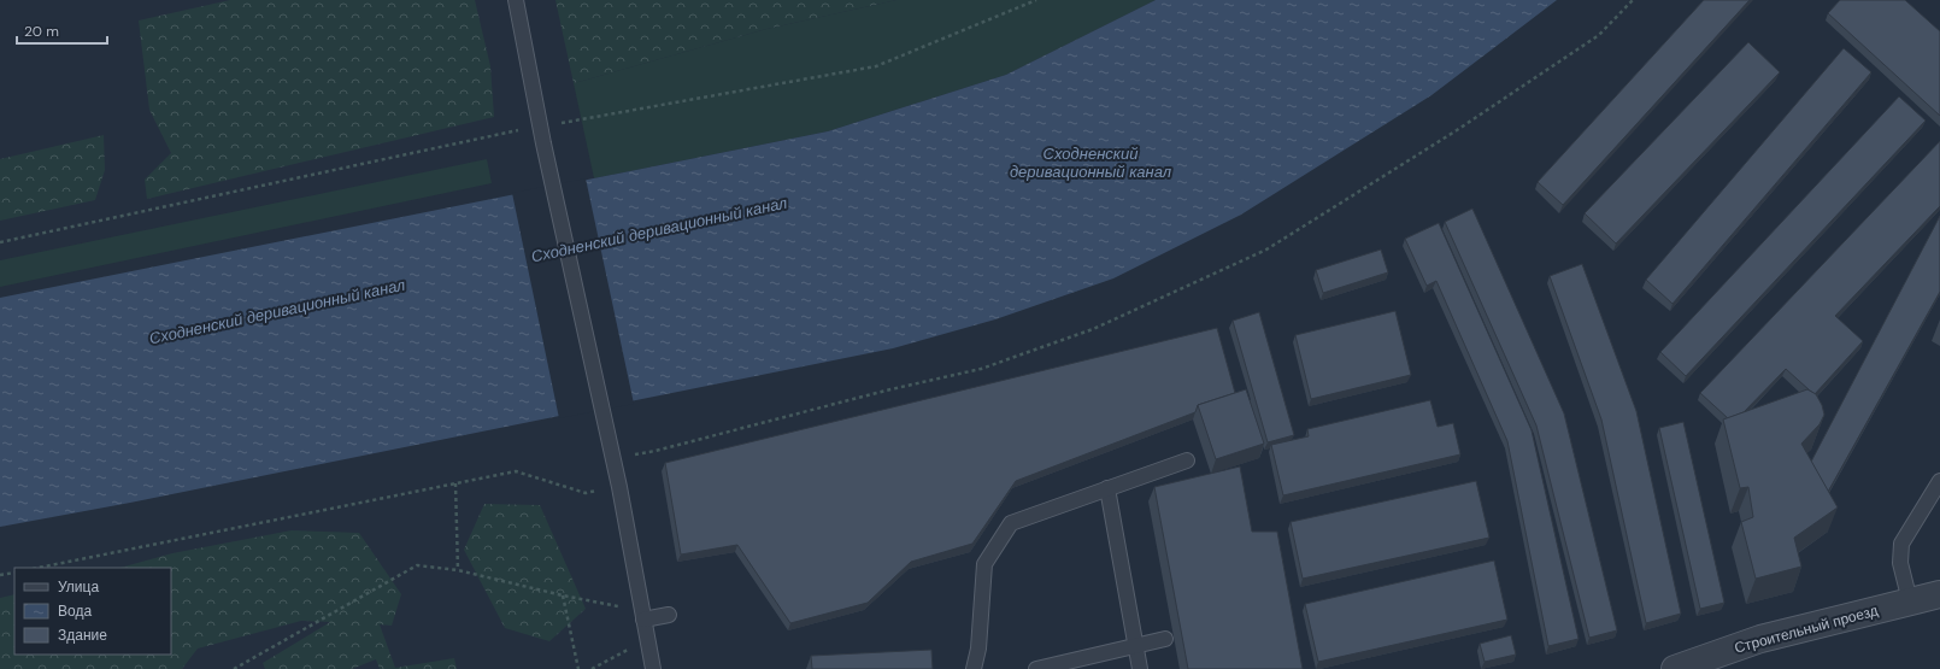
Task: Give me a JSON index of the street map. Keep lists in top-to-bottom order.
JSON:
{
  "streets": {
    "street": ["Строительный проезд"]
  },
  "water": ["Сходненский деривационный канал"],
  "legend": ["Улица", "Вода", "Здание"],
  "scale_bar": "20 m"
}
